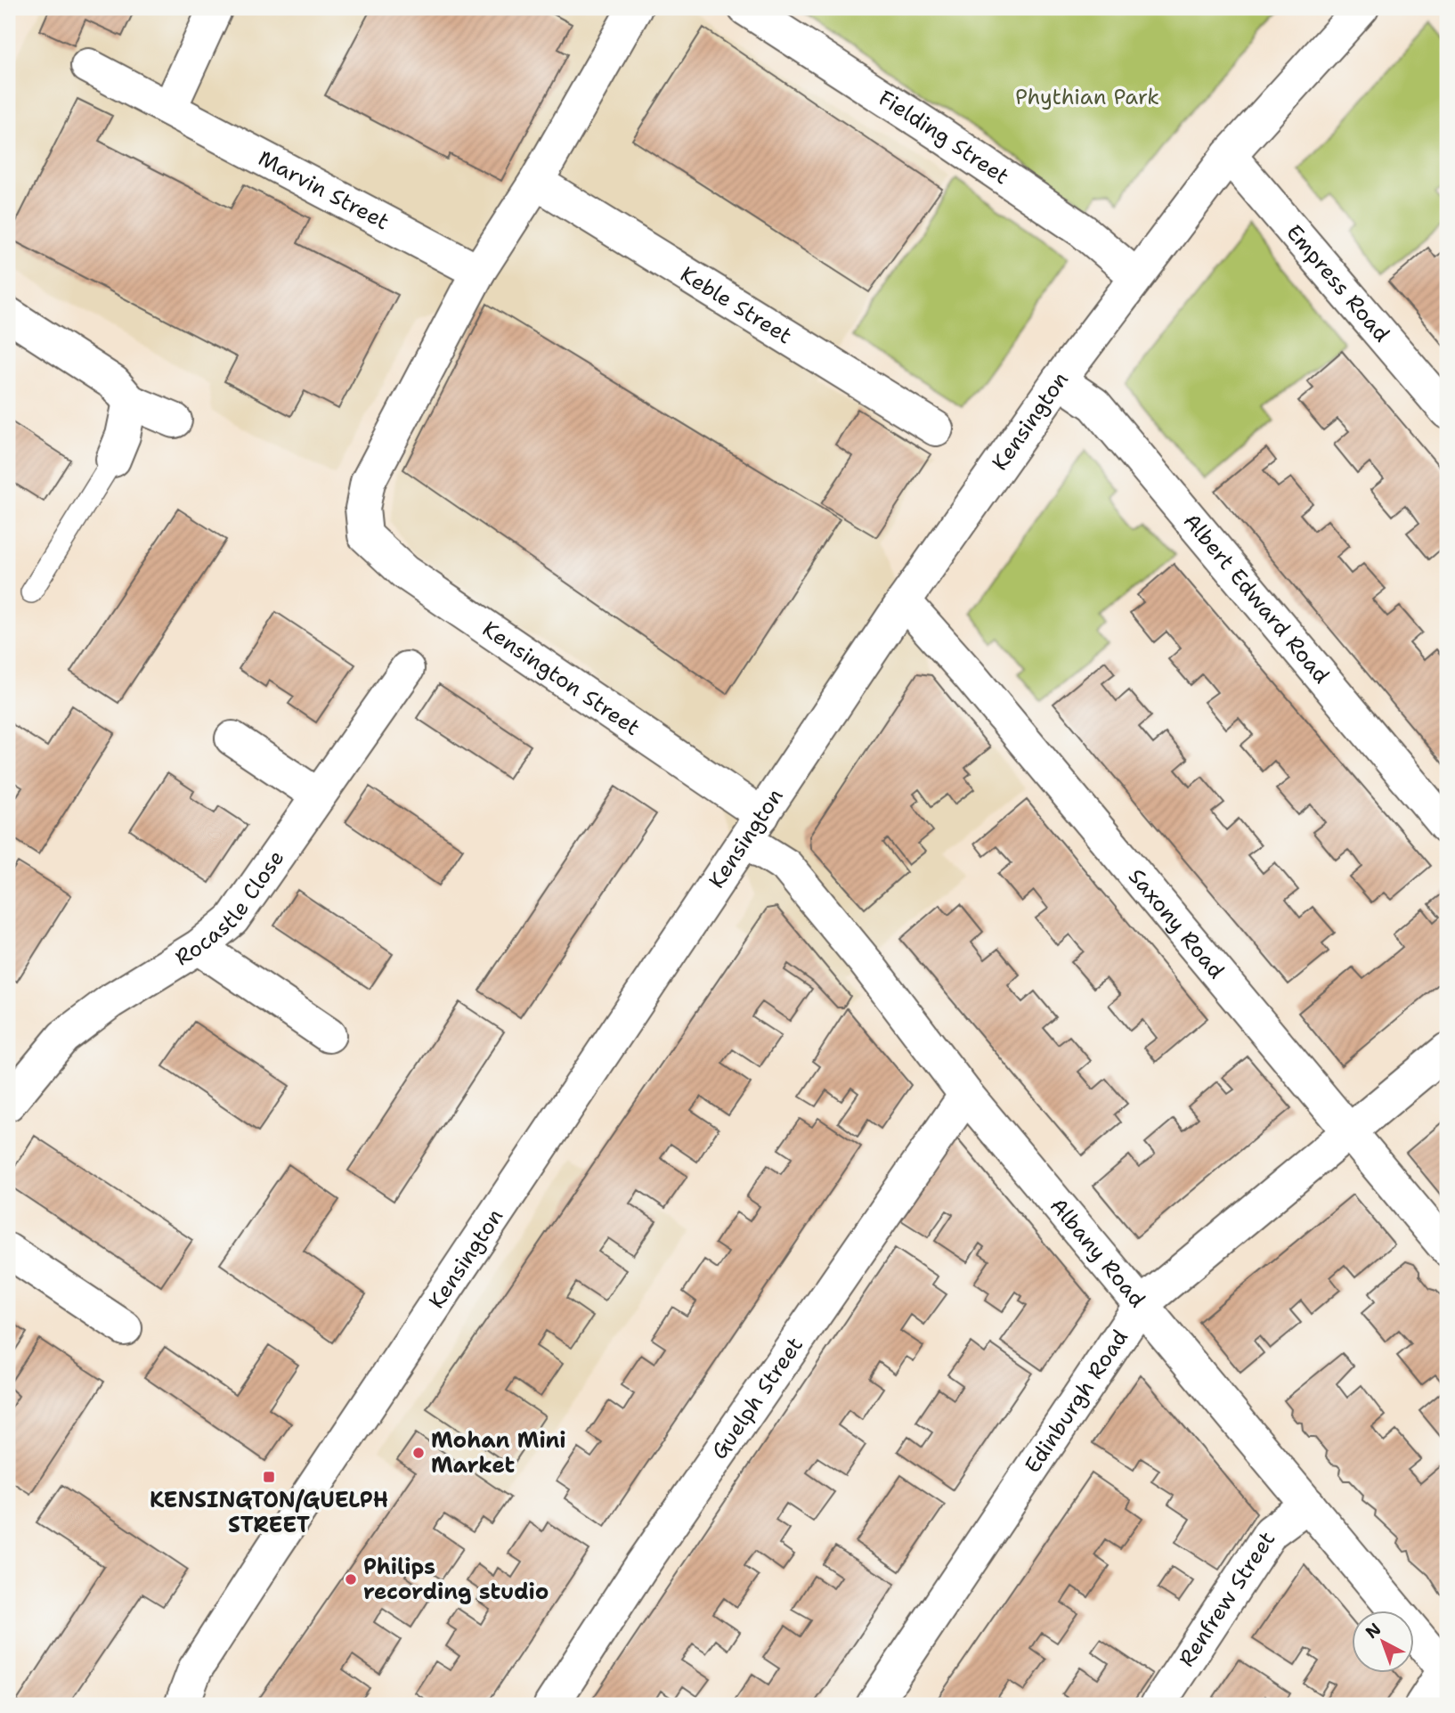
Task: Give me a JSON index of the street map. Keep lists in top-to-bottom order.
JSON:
{
  "streets": {
    "street": [
      "Fielding Street",
      "Marvin Street",
      "Empress Road",
      "Keble Street",
      "Kensington",
      "Albert Edward Road",
      "Kensington Street",
      "Rocastle Close",
      "Saxony Road",
      "Albany Road",
      "Guelph Street",
      "Edinburgh Road",
      "Renfrew Street"
    ]
  },
  "crossings": [
    ["Fielding Street", "Kensington"],
    ["Marvin Street", "Kensington Street"],
    ["Empress Road", "Kensington"],
    ["Kensington", "Albert Edward Road"],
    ["Kensington", "Kensington Street"],
    ["Kensington", "Saxony Road"],
    ["Kensington", "Albany Road"],
    ["Kensington Street", "Albany Road"],
    ["Saxony Road", "Edinburgh Road"],
    ["Albany Road", "Guelph Street"],
    ["Albany Road", "Edinburgh Road"],
    ["Albany Road", "Renfrew Street"]
  ],
  "parks": ["Phythian Park"],
  "places": {
    "other": ["Mohan Mini Market", "Philips recording studio"],
    "transit": ["KENSINGTON/GUELPH STREET"]
  },
  "north": "top left"
}
